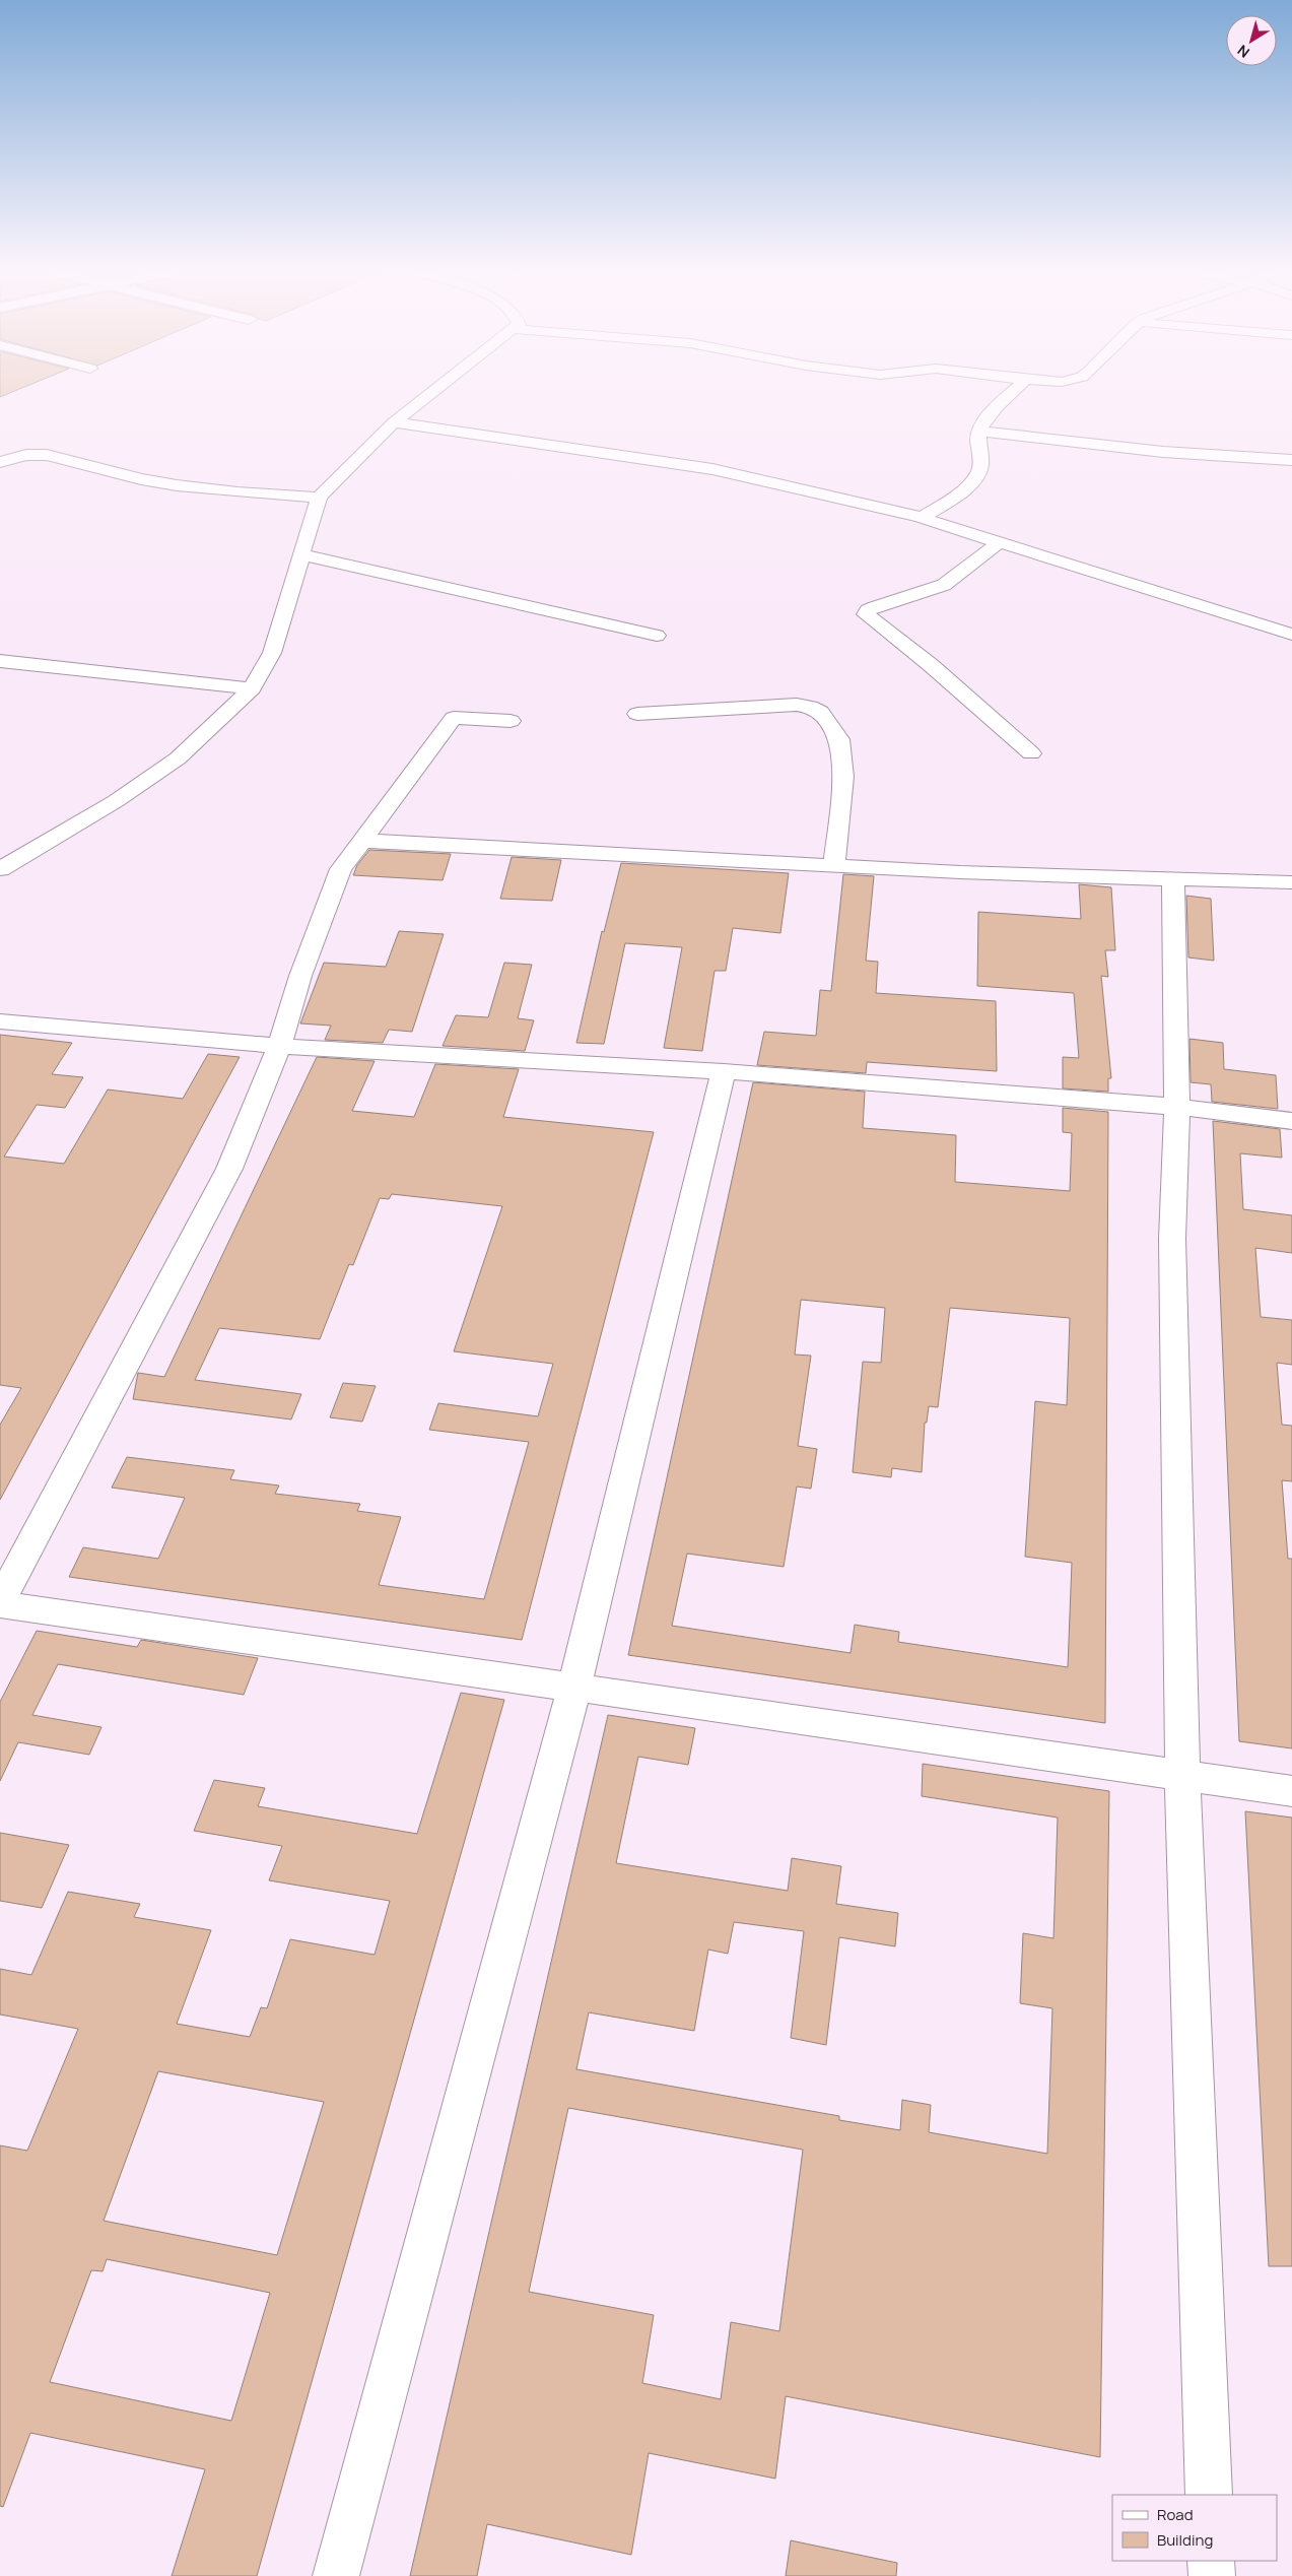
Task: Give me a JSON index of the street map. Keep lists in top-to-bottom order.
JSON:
{
  "legend": ["Road", "Building"],
  "north": "bottom left"
}
